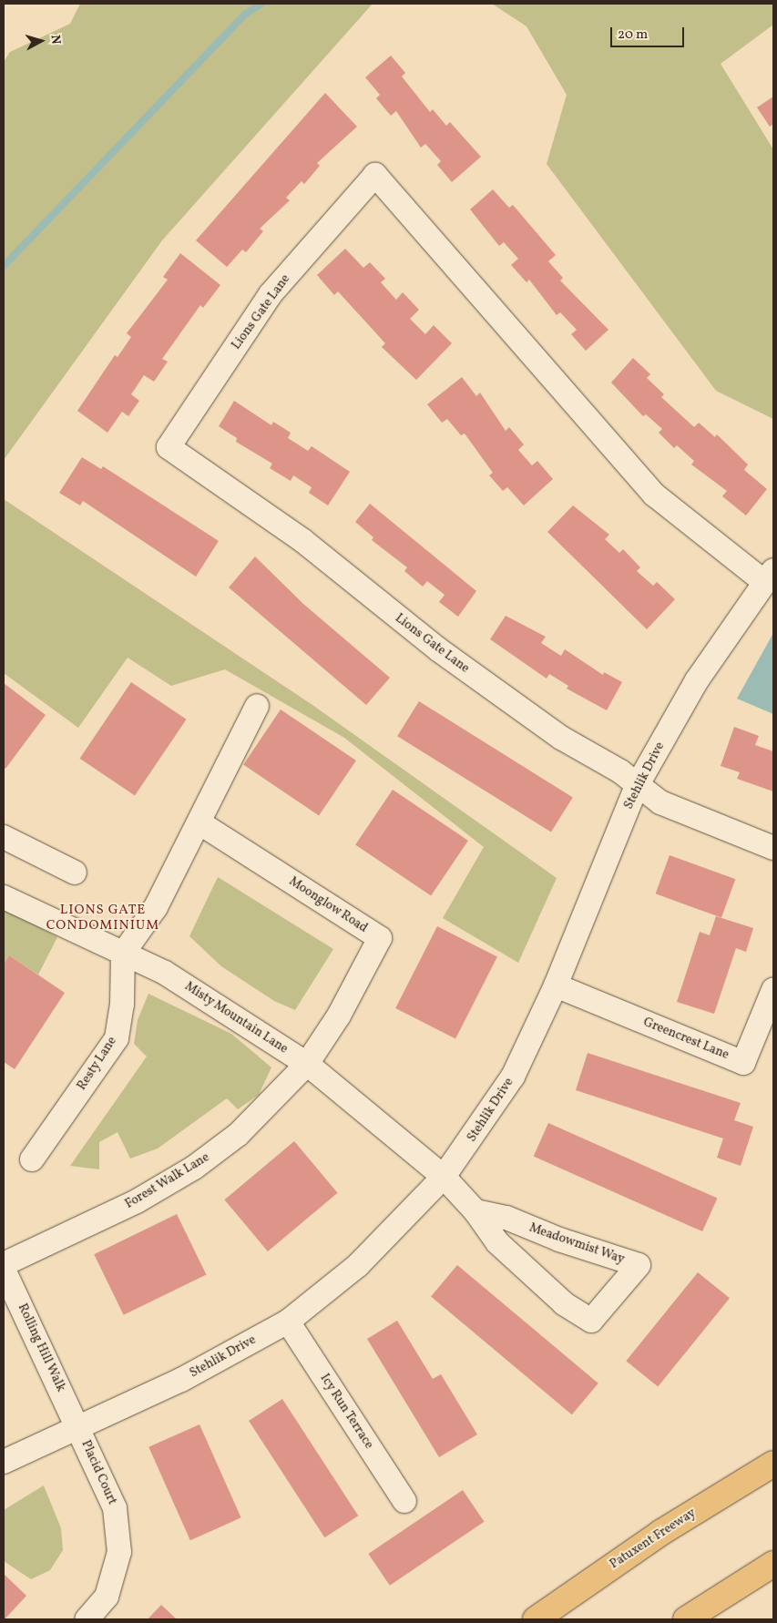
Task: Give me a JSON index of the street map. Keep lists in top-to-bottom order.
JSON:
{
  "streets": {
    "highway": ["Patuxent Freeway"],
    "street": [
      "Lions Gate Lane",
      "Stehlik Drive",
      "Moonglow Road",
      "Misty Mountain Lane",
      "Greencrest Lane",
      "Resty Lane",
      "Forest Walk Lane",
      "Meadowmist Way",
      "Rolling Hill Walk",
      "Icy Run Terrace",
      "Placid Court"
    ]
  },
  "crossings": [
    ["Lions Gate Lane", "Stehlik Drive"],
    ["Stehlik Drive", "Misty Mountain Lane"],
    ["Stehlik Drive", "Greencrest Lane"],
    ["Stehlik Drive", "Meadowmist Way"],
    ["Stehlik Drive", "Rolling Hill Walk"],
    ["Stehlik Drive", "Icy Run Terrace"],
    ["Stehlik Drive", "Placid Court"],
    ["Moonglow Road", "Misty Mountain Lane"],
    ["Moonglow Road", "Forest Walk Lane"],
    ["Misty Mountain Lane", "Resty Lane"],
    ["Misty Mountain Lane", "Forest Walk Lane"],
    ["Misty Mountain Lane", "Meadowmist Way"],
    ["Rolling Hill Walk", "Placid Court"]
  ],
  "districts": ["LIONS GATE CONDOMINIUM"],
  "scale_bar": "20 m",
  "north": "right"
}
